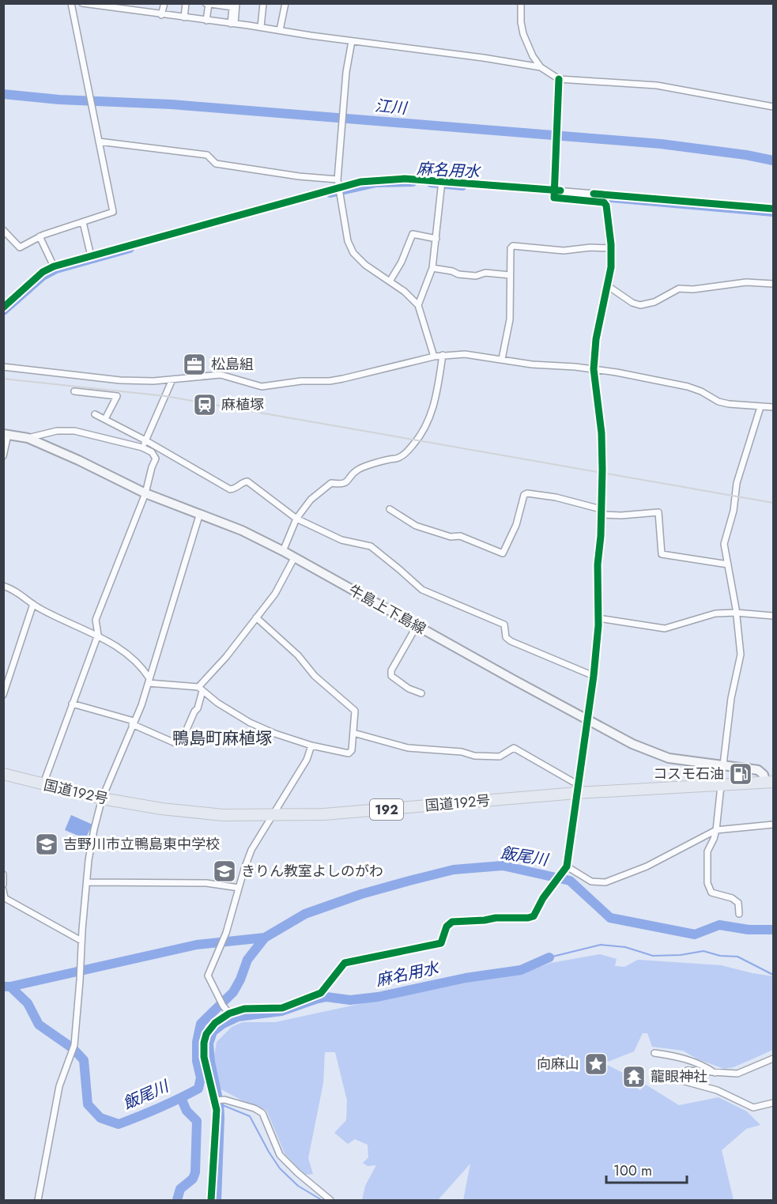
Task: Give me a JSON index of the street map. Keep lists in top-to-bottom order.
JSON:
{
  "streets": {
    "highway": ["国道192号", "192"],
    "main road": ["牛島上下島線"]
  },
  "crossings": [
    ["牛島上下島線", "国道192号"]
  ],
  "districts": ["鴨島町麻植塚"],
  "water": ["江川", "麻名用水", "飯尾川"],
  "places": {
    "office": ["松島組"],
    "station": ["麻植塚"],
    "fuel station": ["コスモ石油"],
    "school or university": ["吉野川市立鴨島東中学校", "きりん教室よしのがわ"],
    "place": ["向麻山"],
    "temple": ["龍眼神社"]
  },
  "scale_bar": "100 m"
}
